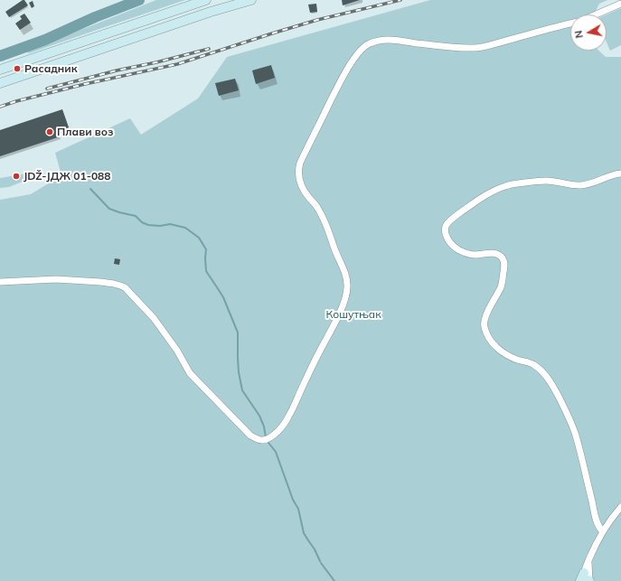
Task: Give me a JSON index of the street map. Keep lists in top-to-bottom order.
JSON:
{
  "parks": ["Кошутњак"],
  "places": ["Расадник", "Плави воз", "JDŽ-JДЖ 01-088"],
  "north": "left"
}
